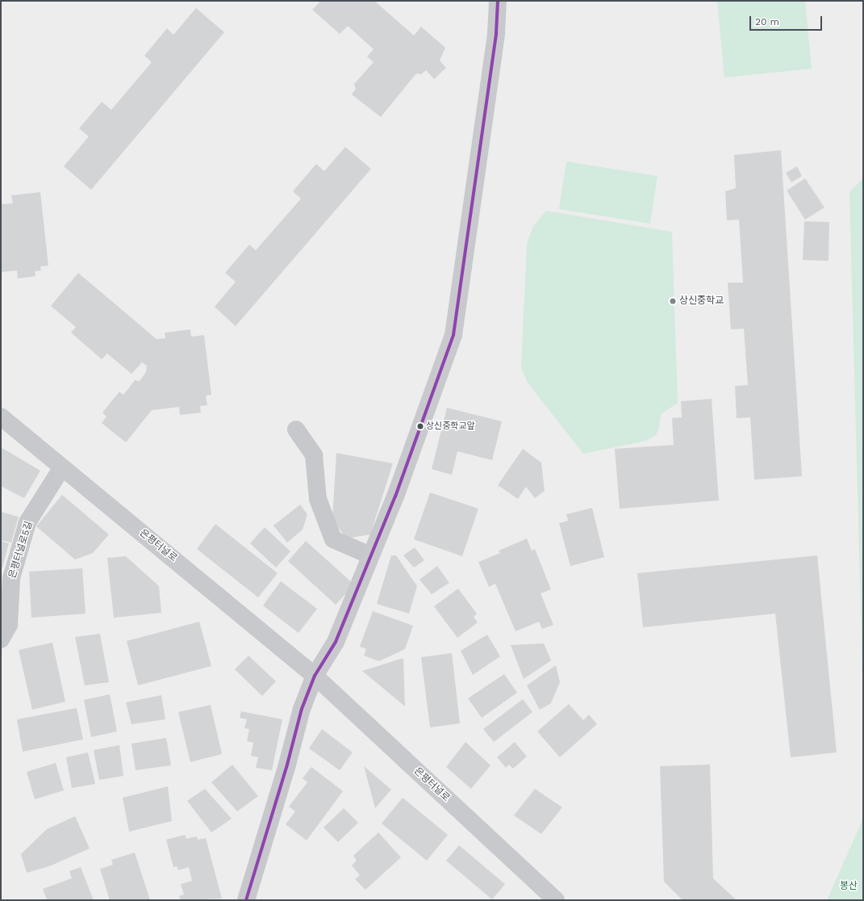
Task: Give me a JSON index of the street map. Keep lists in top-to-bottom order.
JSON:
{
  "streets": {
    "main road": ["은평터널로"],
    "street": ["은평터널로5길"]
  },
  "crossings": [
    ["은평터널로", "은평터널로5길"]
  ],
  "parks": ["봉산"],
  "places": ["상신중학교", "상신중학교앞"],
  "scale_bar": "20 m"
}
